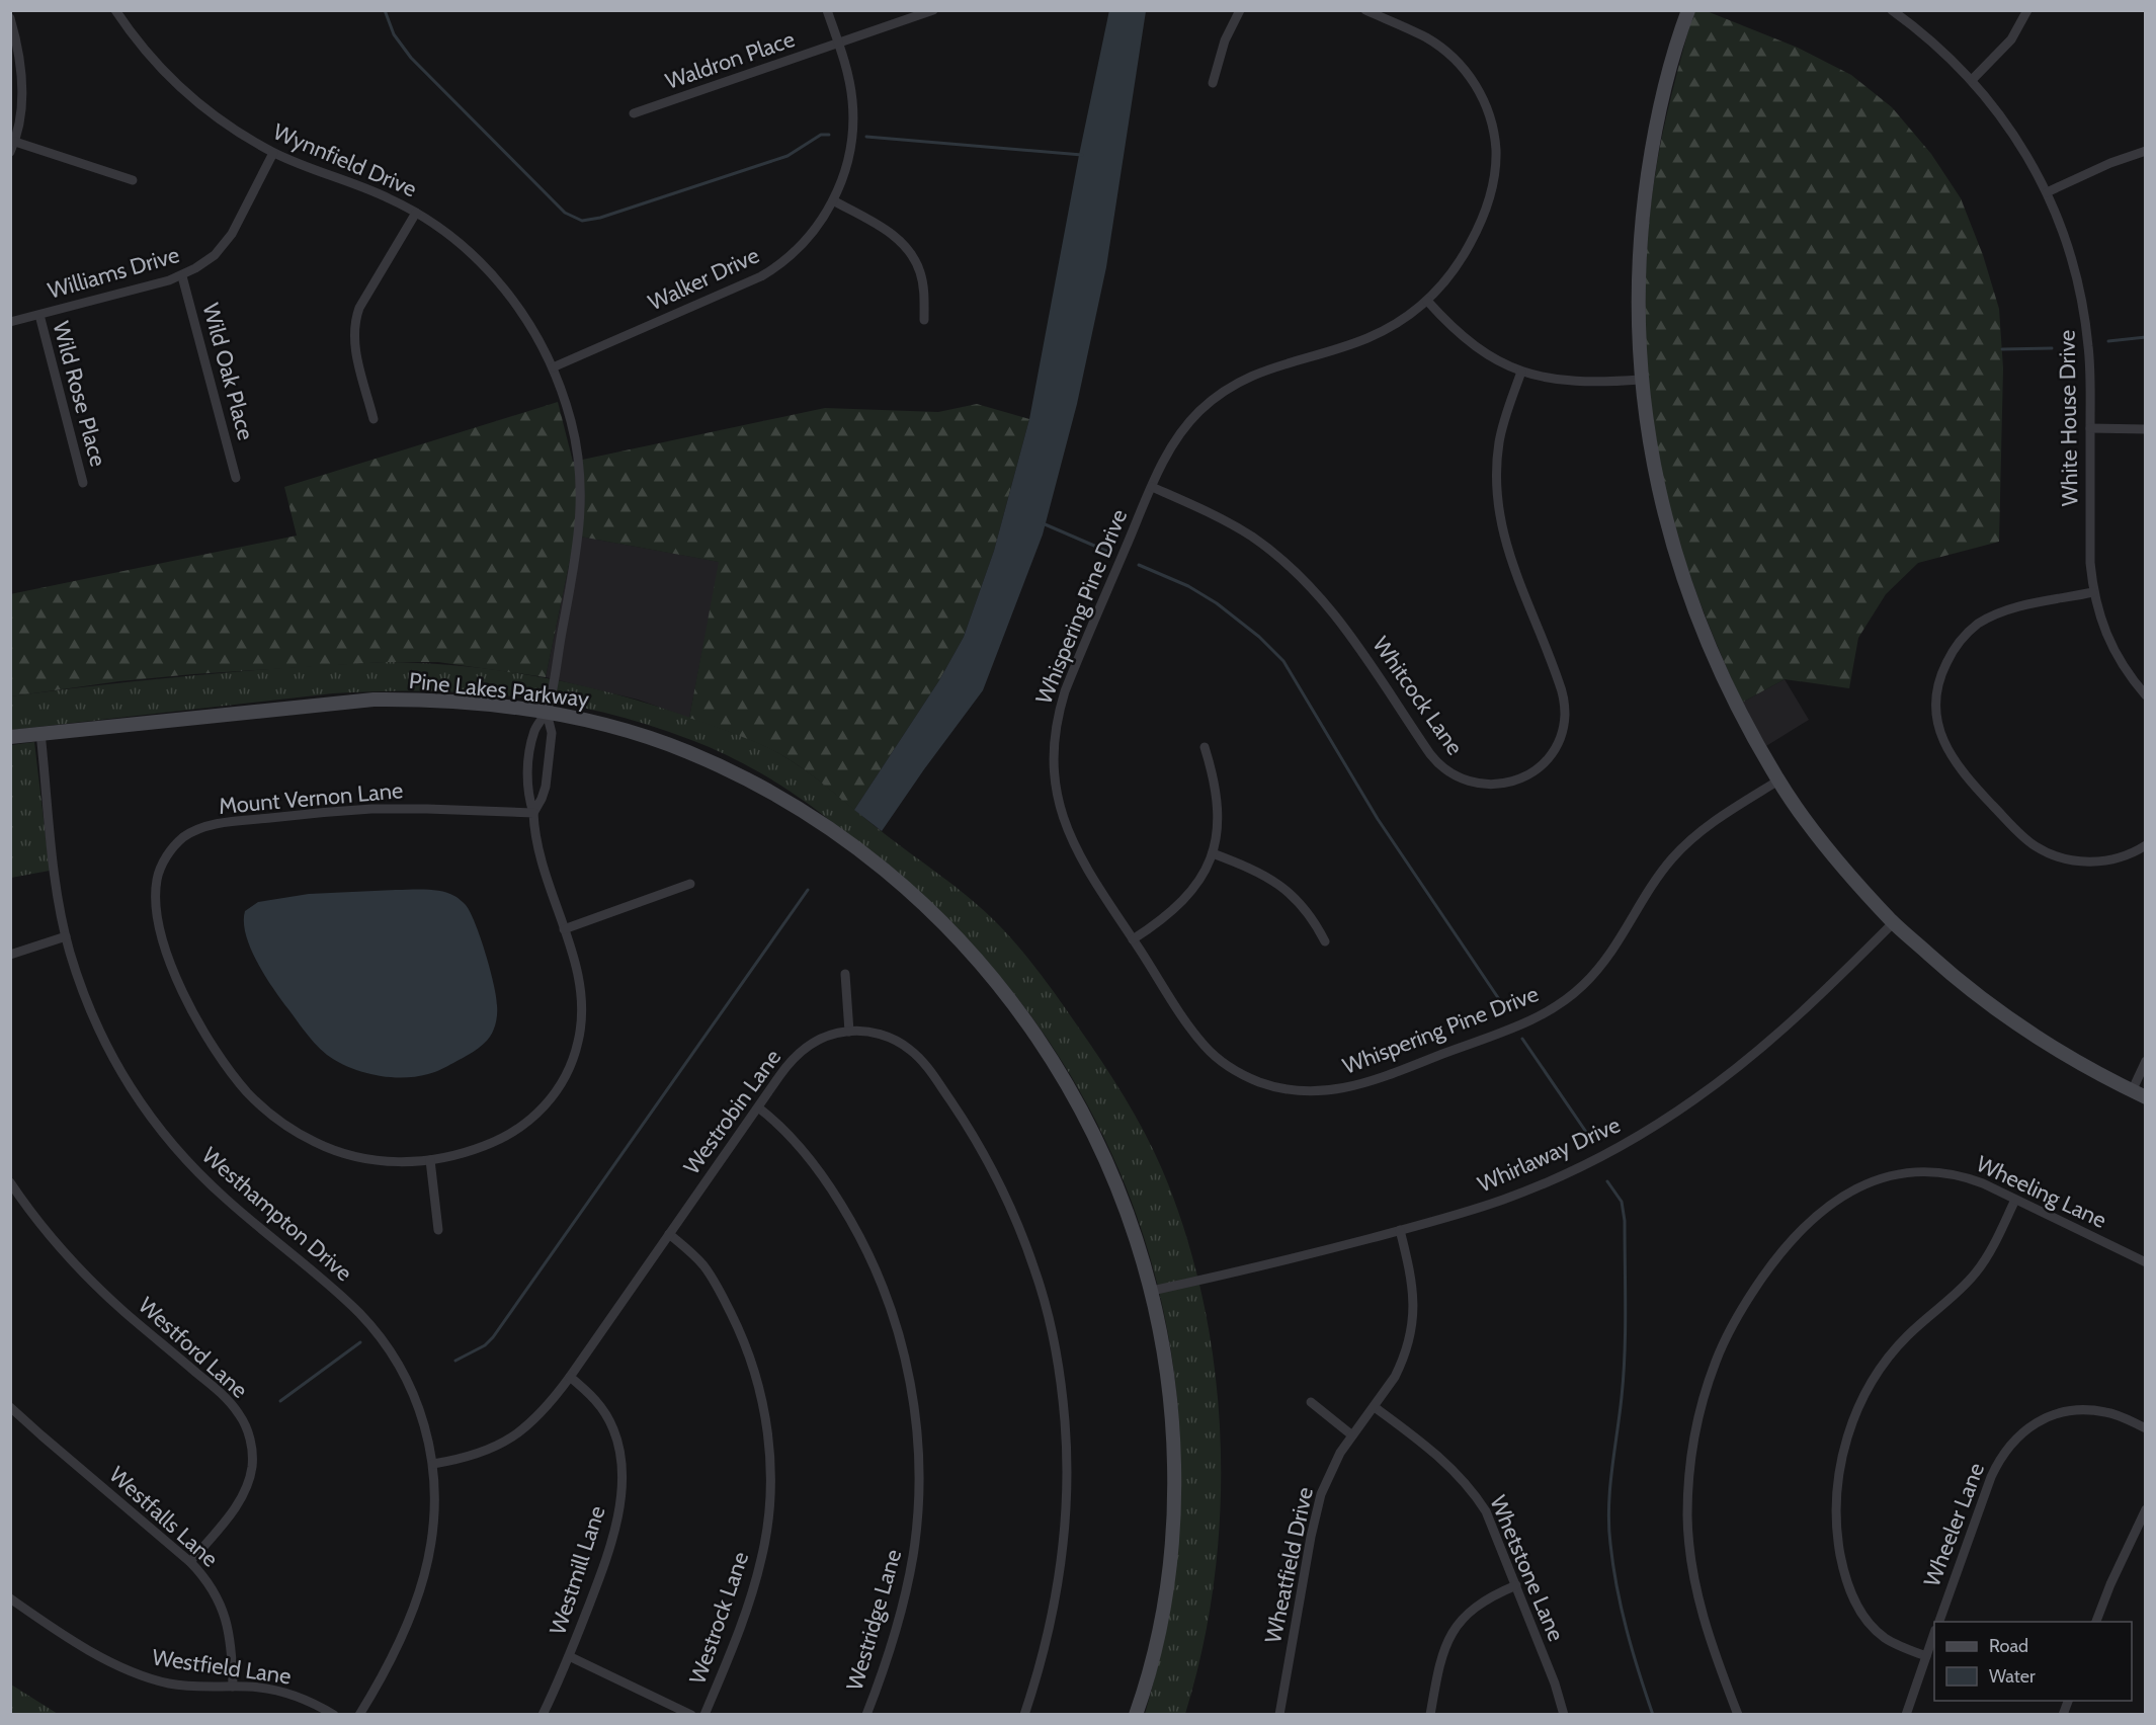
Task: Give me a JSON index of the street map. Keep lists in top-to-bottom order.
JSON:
{
  "streets": {
    "street": [
      "Waldron Place",
      "Wynnfield Drive",
      "Williams Drive",
      "Walker Drive",
      "Wild Oak Place",
      "Wild Rose Place",
      "White House Drive",
      "Whispering Pine Drive",
      "Pine Lakes Parkway",
      "Whitcock Lane",
      "Mount Vernon Lane",
      "Westrobin Lane",
      "Whirlaway Drive",
      "Wheeling Lane",
      "Westhampton Drive",
      "Westford Lane",
      "Westfalls Lane",
      "Wheeler Lane",
      "Wheatfield Drive",
      "Whetstone Lane",
      "Westmill Lane",
      "Westrock Lane",
      "Westridge Lane",
      "Westfield Lane"
    ]
  },
  "crossings": [
    ["Waldron Place", "Walker Drive"],
    ["Wynnfield Drive", "Williams Drive"],
    ["Wynnfield Drive", "Walker Drive"],
    ["Wynnfield Drive", "Pine Lakes Parkway"],
    ["Wynnfield Drive", "Mount Vernon Lane"],
    ["Williams Drive", "Wild Oak Place"],
    ["Williams Drive", "Wild Rose Place"],
    ["Whispering Pine Drive", "Whitcock Lane"],
    ["Pine Lakes Parkway", "Mount Vernon Lane"],
    ["Pine Lakes Parkway", "Whirlaway Drive"],
    ["Pine Lakes Parkway", "Westhampton Drive"],
    ["Westrobin Lane", "Westhampton Drive"],
    ["Westrobin Lane", "Westmill Lane"],
    ["Westrobin Lane", "Westrock Lane"],
    ["Westrobin Lane", "Westridge Lane"],
    ["Whirlaway Drive", "Wheatfield Drive"],
    ["Westford Lane", "Westfalls Lane"],
    ["Westfalls Lane", "Westfield Lane"],
    ["Wheatfield Drive", "Whetstone Lane"]
  ],
  "legend": ["Road", "Water"]
}
